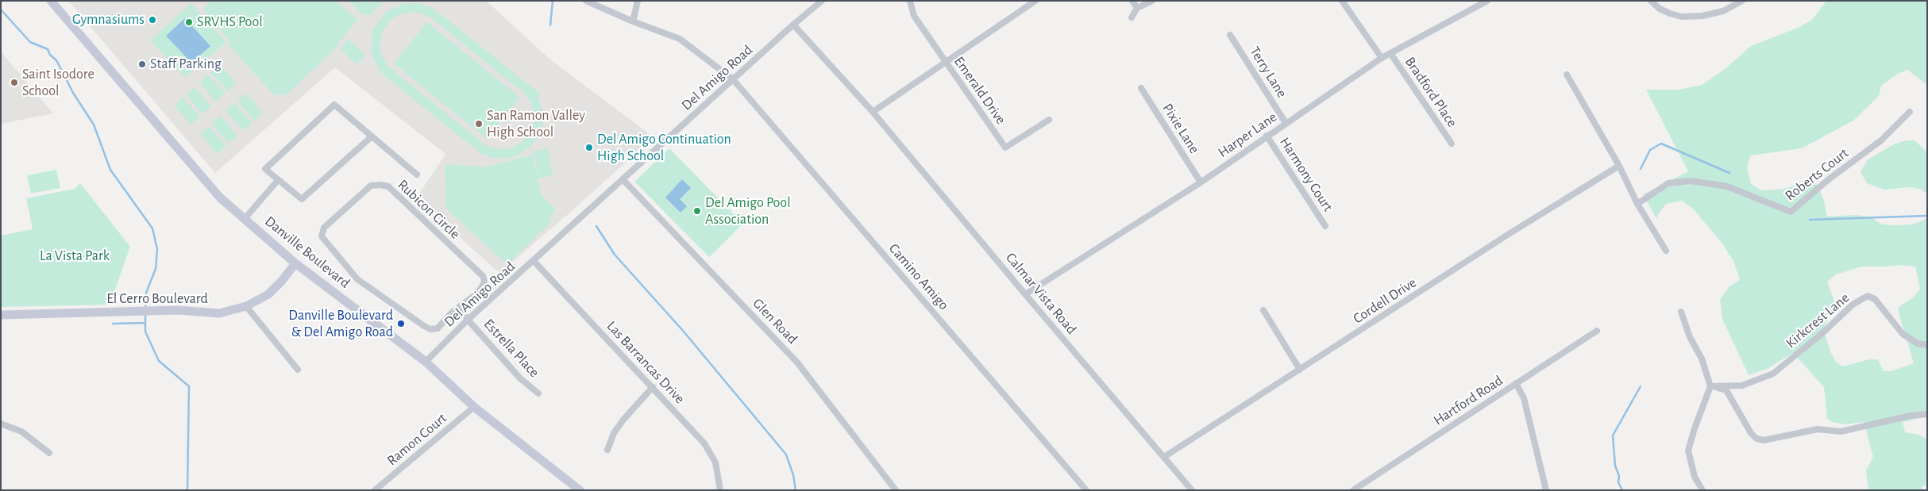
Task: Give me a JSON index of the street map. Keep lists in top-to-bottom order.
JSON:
{
  "streets": {
    "main road": ["Danville Boulevard", "El Cerro Boulevard"],
    "street": [
      "Terry Lane",
      "Del Amigo Road",
      "Emerald Drive",
      "Bradford Place",
      "Pixie Lane",
      "Harper Lane",
      "Harmony Court",
      "Roberts Court",
      "Rubicon Circle",
      "Camino Amigo",
      "Calmar Vista Road",
      "Cordell Drive",
      "Kirkcrest Lane",
      "Glen Road",
      "Estrella Place",
      "Las Barrancas Drive",
      "Hartford Road",
      "Ramon Court"
    ]
  },
  "crossings": [
    ["Terry Lane", "Harper Lane"],
    ["Del Amigo Road", "Danville Boulevard"],
    ["Del Amigo Road", "Camino Amigo"],
    ["Del Amigo Road", "Glen Road"],
    ["Del Amigo Road", "Estrella Place"],
    ["Del Amigo Road", "Las Barrancas Drive"],
    ["Bradford Place", "Harper Lane"],
    ["Pixie Lane", "Harper Lane"],
    ["Harper Lane", "Harmony Court"],
    ["Harper Lane", "Calmar Vista Road"],
    ["Danville Boulevard", "El Cerro Boulevard"],
    ["Danville Boulevard", "Ramon Court"],
    ["Calmar Vista Road", "Cordell Drive"]
  ],
  "parks": ["La Vista Park"],
  "places": [
    "Gymnasiums",
    "SRVHS Pool",
    "Staff Parking",
    "Saint Isodore School",
    "San Ramon Valley High School",
    "Del Amigo Continuation High School",
    "Del Amigo Pool Association",
    "Danville Boulevard & Del Amigo Road"
  ]
}
